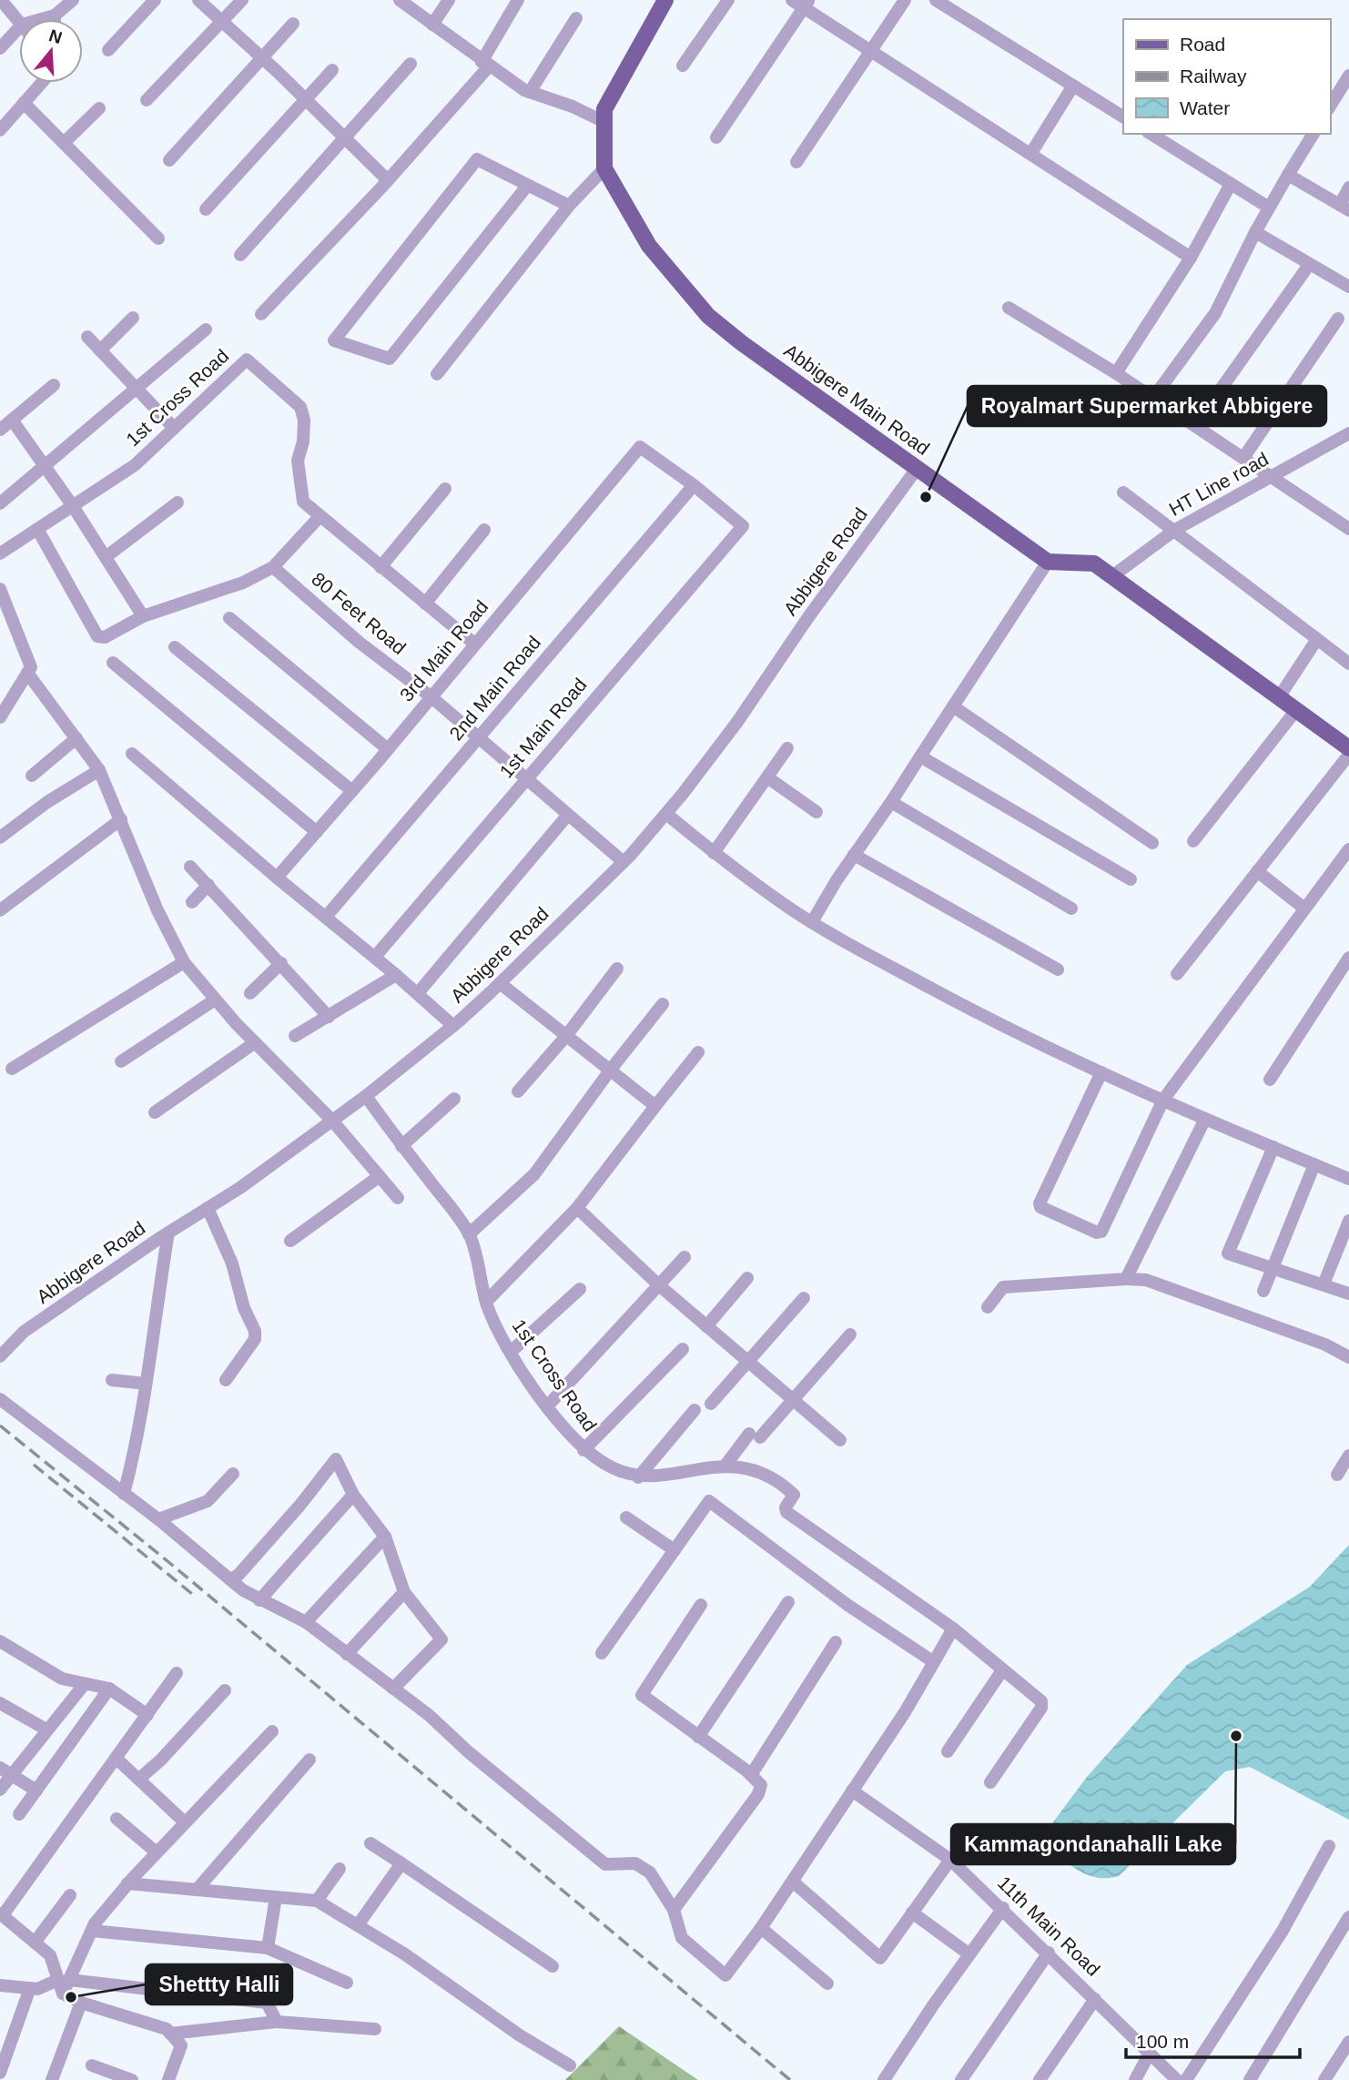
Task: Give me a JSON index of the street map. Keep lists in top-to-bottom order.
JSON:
{
  "streets": {
    "main road": ["Abbigere Main Road"],
    "street": [
      "1st Cross Road",
      "HT Line road",
      "Abbigere Road",
      "80 Feet Road",
      "3rd Main Road",
      "2nd Main Road",
      "1st Main Road",
      "11th Main Road"
    ]
  },
  "crossings": [
    ["1st Cross Road", "Abbigere Road"],
    ["1st Cross Road", "3rd Main Road"],
    ["Abbigere Main Road", "Abbigere Road"],
    ["Abbigere Road", "80 Feet Road"],
    ["80 Feet Road", "3rd Main Road"],
    ["80 Feet Road", "2nd Main Road"],
    ["80 Feet Road", "1st Main Road"],
    ["3rd Main Road", "2nd Main Road"],
    ["3rd Main Road", "1st Main Road"],
    ["2nd Main Road", "1st Main Road"]
  ],
  "places": ["Royalmart Supermarket Abbigere", "Kammagondanahalli Lake", "Shettty Halli"],
  "legend": ["Road", "Railway", "Water"],
  "scale_bar": "100 m",
  "north": "top"
}
